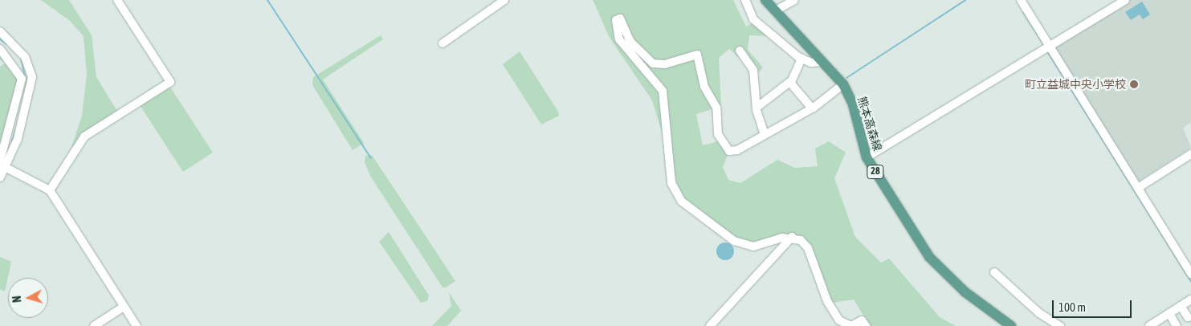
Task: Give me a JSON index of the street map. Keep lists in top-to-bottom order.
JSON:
{
  "streets": {
    "main road": ["熊本高森線", "28"]
  },
  "places": ["町立益城中央小学校"],
  "scale_bar": "100 m",
  "north": "left"
}
